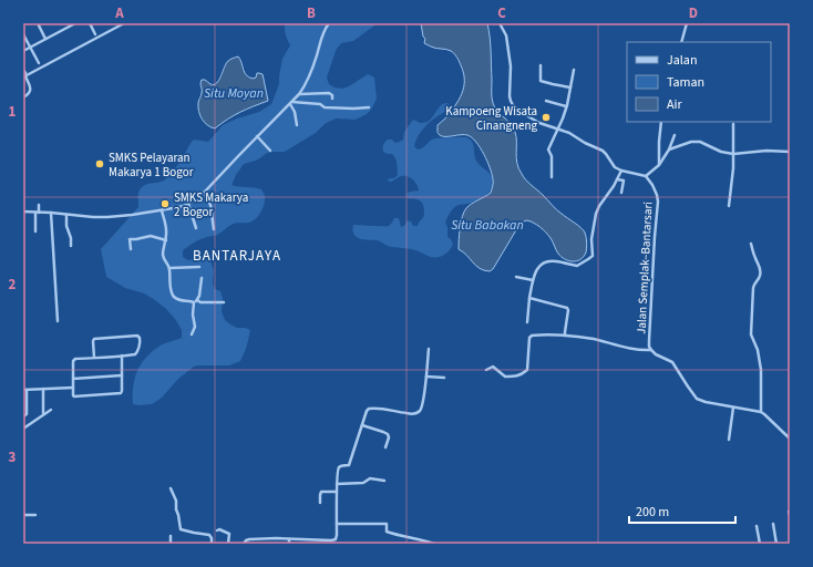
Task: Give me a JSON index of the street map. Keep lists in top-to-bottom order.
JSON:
{
  "streets": {
    "street": ["Jalan Semplak–Bantarsari"]
  },
  "districts": ["BANTARJAYA"],
  "water": ["Situ Moyan", "Situ Babakan"],
  "places": ["Kampoeng Wisata Cinangneng", "SMKS Pelayaran Makarya 1 Bogor", "SMKS Makarya 2 Bogor"],
  "legend": ["Jalan", "Taman", "Air"],
  "scale_bar": "200 m",
  "grid": {
    "columns": [
      "A",
      "B",
      "C",
      "D"
    ],
    "rows": ["1", "2", "3"]
  }
}
